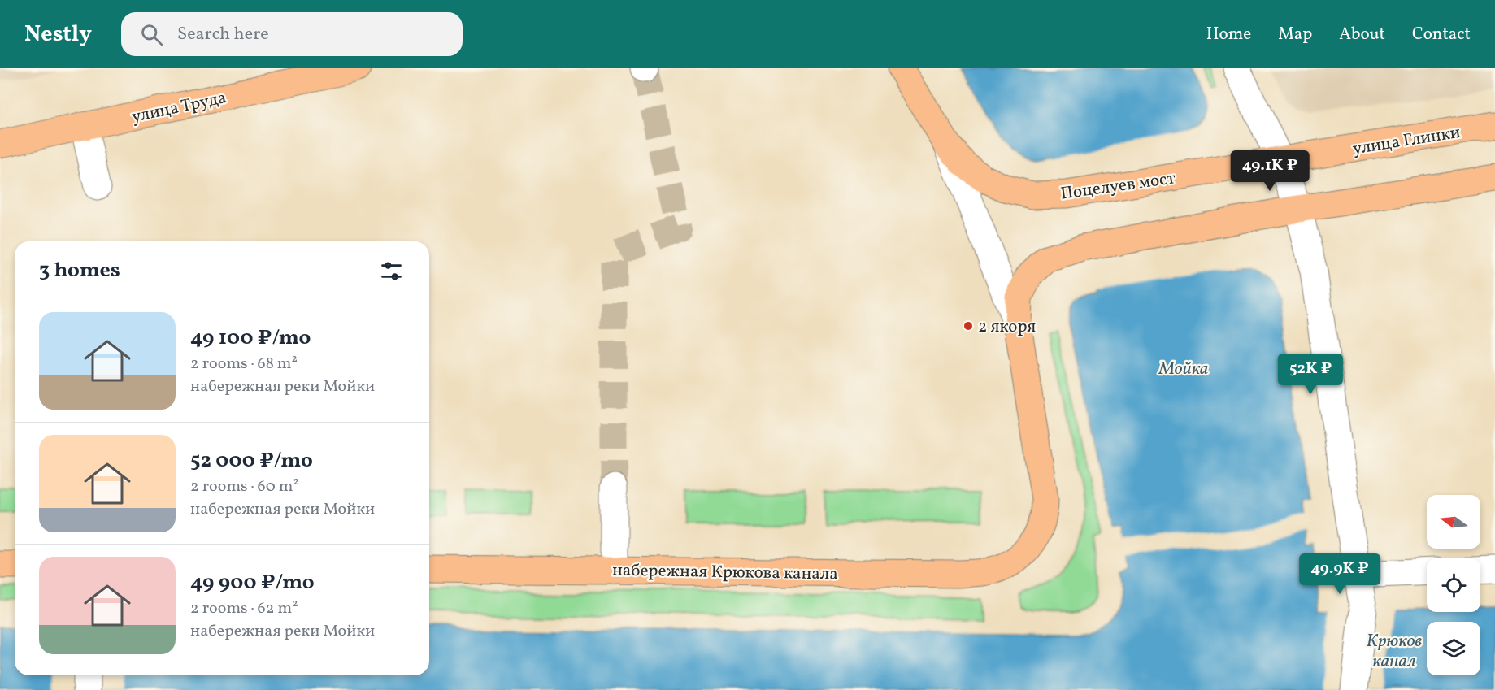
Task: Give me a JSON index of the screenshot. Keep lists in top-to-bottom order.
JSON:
{
  "streets": {
    "main road": [
      "улица Труда",
      "улица Глинки",
      "Поцелуев мост",
      "набережная Крюкова канала"
    ]
  },
  "crossings": [
    ["улица Глинки", "Поцелуев мост"]
  ],
  "water": ["Мойка", "Крюков канал"],
  "places": ["2 якоря"],
  "north": "left",
  "page": {
    "header": "Nestly",
    "search": "Search here",
    "nav": [
      "Home",
      "Map",
      "About",
      "Contact"
    ],
    "price": ["49.1K ₽", "52K ₽", "49.9K ₽"],
    "heading": "3 homes",
    "list": [
      {
        "name": "49 100 ₽/mo",
        "note": "2 rooms · 68 m² · набережная реки Мойки"
      },
      {
        "name": "52 000 ₽/mo",
        "note": "2 rooms · 60 m² · набережная реки Мойки"
      },
      {
        "name": "49 900 ₽/mo",
        "note": "2 rooms · 62 m² · набережная реки Мойки"
      }
    ]
  }
}
